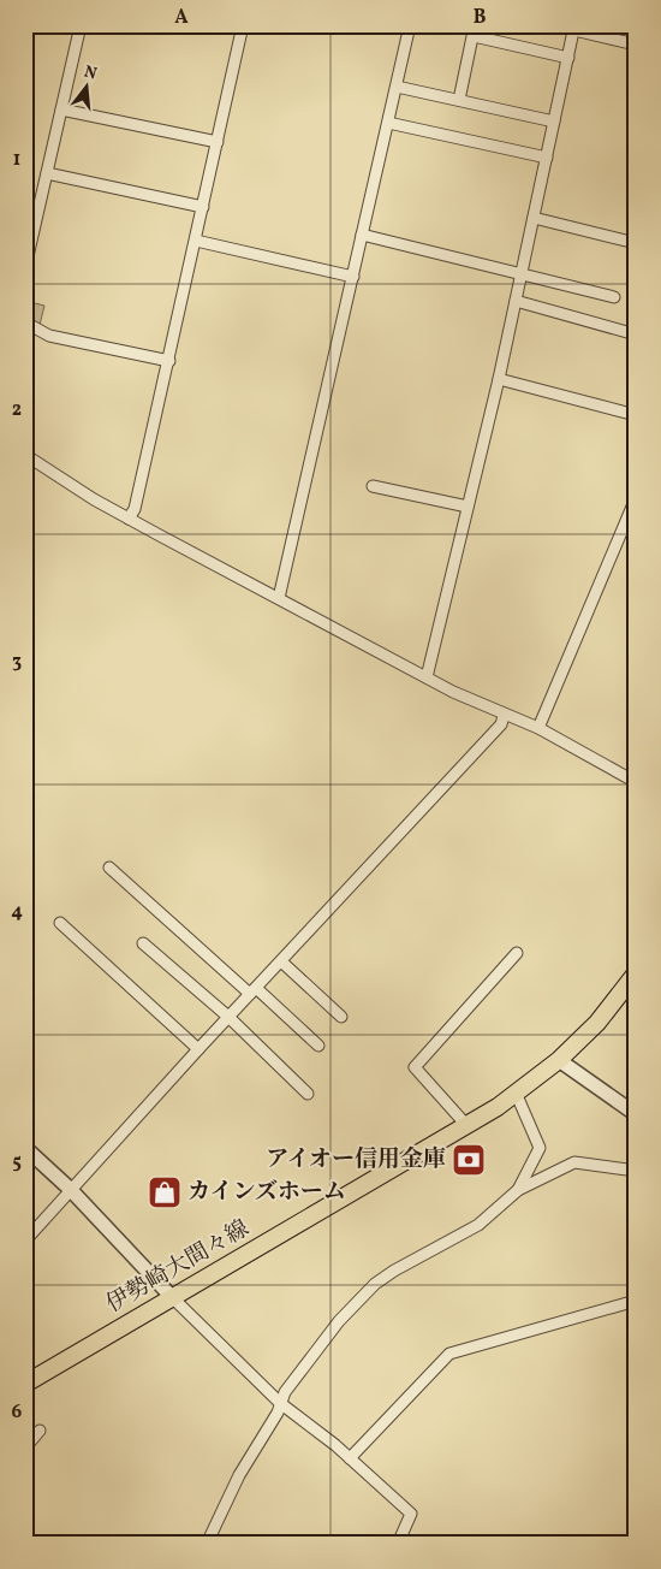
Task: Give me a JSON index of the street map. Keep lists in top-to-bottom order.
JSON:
{
  "streets": {
    "main road": ["伊勢崎大間々線"]
  },
  "places": {
    "bank": ["アイオー信用金庫"],
    "shop": ["カインズホーム"]
  },
  "north": "top",
  "grid": {
    "columns": ["A", "B"],
    "rows": [
      "1",
      "2",
      "3",
      "4",
      "5",
      "6"
    ]
  }
}
